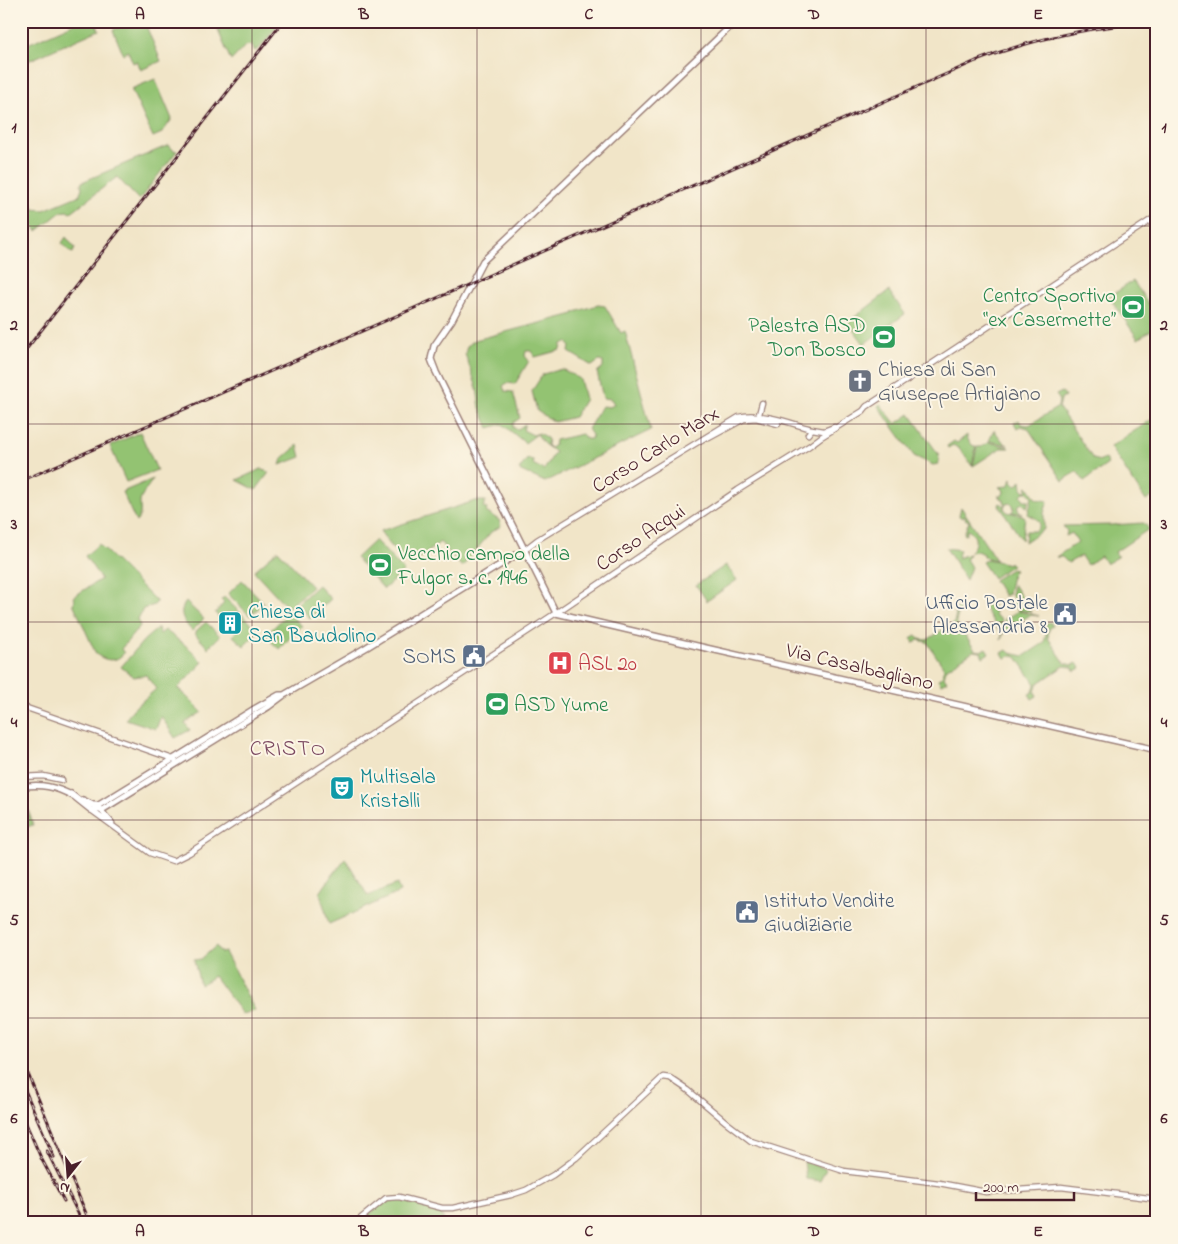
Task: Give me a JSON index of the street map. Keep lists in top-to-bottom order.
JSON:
{
  "streets": {
    "main road": ["Corso Carlo Marx", "Via Casalbagliano"],
    "street": ["Corso Acqui"]
  },
  "crossings": [
    ["Corso Carlo Marx", "Corso Acqui"],
    ["Corso Acqui", "Via Casalbagliano"]
  ],
  "districts": ["CRISTO"],
  "places": {
    "sports": [
      "Centro Sportivo “ex Casermette”",
      "Palestra ASD Don Bosco",
      "Vecchio campo della Fulgor s. c. 1946",
      "ASD Yume"
    ],
    "church": ["Chiesa di San Giuseppe Artigiano"],
    "public building": ["Ufficio Postale Alessandria 8", "SOMS", "Istituto Vendite Giudiziarie"],
    "building": ["Chiesa di San Baudolino"],
    "hospital": ["ASL 20"],
    "theatre": ["Multisala Kristalli"]
  },
  "scale_bar": "200 m",
  "north": "bottom",
  "grid": {
    "columns": [
      "A",
      "B",
      "C",
      "D",
      "E"
    ],
    "rows": [
      "1",
      "2",
      "3",
      "4",
      "5",
      "6"
    ]
  }
}
